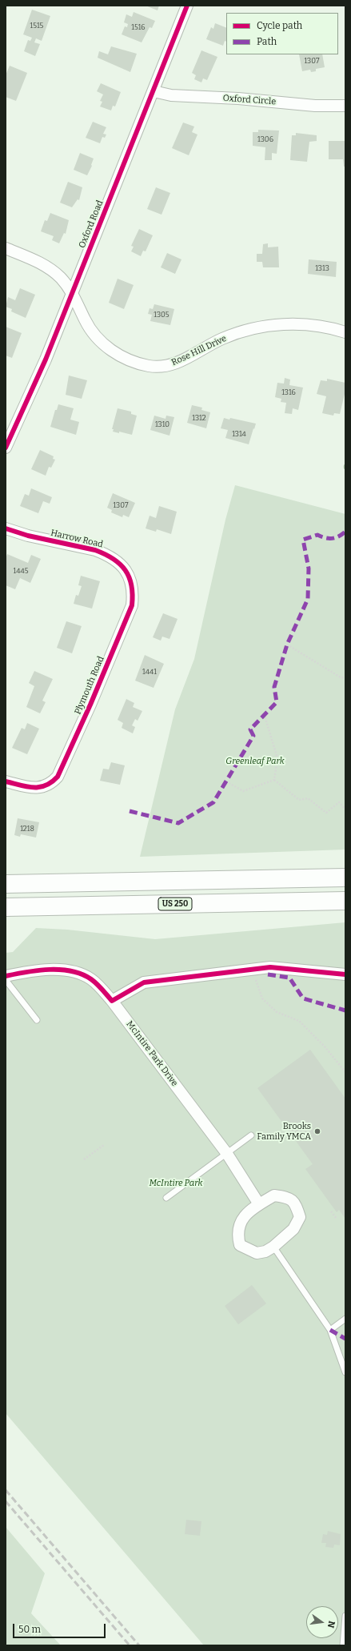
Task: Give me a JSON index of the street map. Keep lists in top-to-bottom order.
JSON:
{
  "streets": {
    "highway": ["US 250"],
    "street": [
      "Oxford Circle",
      "Oxford Road",
      "Rose Hill Drive",
      "Harrow Road",
      "Plymouth Road",
      "McIntire Park Drive"
    ]
  },
  "crossings": [
    ["Oxford Circle", "Oxford Road"],
    ["Oxford Road", "Rose Hill Drive"],
    ["Harrow Road", "Plymouth Road"]
  ],
  "parks": ["Greenleaf Park", "McIntire Park"],
  "places": ["Brooks Family YMCA"],
  "house_numbers": [
    "1515",
    "1516",
    "1307",
    "1306",
    "1313",
    "1305",
    "1316",
    "1312",
    "1310",
    "1314",
    "1307",
    "1445",
    "1441",
    "1218"
  ],
  "legend": ["Cycle path", "Path"],
  "scale_bar": "50 m",
  "north": "right"
}
